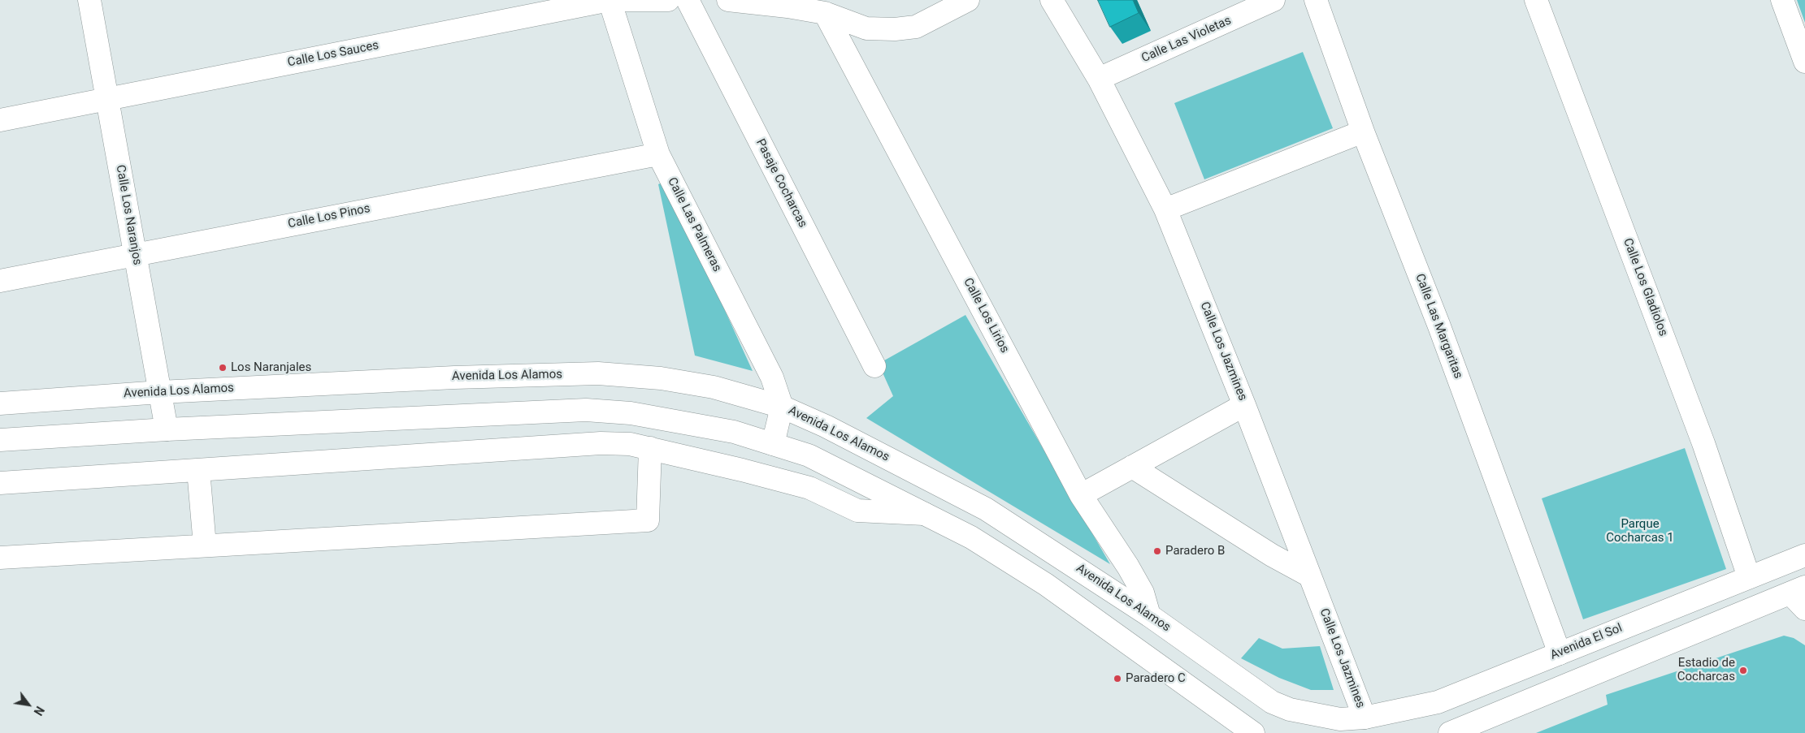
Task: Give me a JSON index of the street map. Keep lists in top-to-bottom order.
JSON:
{
  "streets": {
    "street": [
      "Calle Las Violetas",
      "Calle Los Sauces",
      "Pasaje Cocharcas",
      "Calle Los Naranjos",
      "Calle Los Pinos",
      "Calle Las Palmeras",
      "Calle Los Gladiolos",
      "Calle Los Lirios",
      "Calle Las Margaritas",
      "Calle Los Jazmines",
      "Avenida Los Alamos",
      "Avenida El Sol"
    ]
  },
  "crossings": [
    ["Calle Las Violetas", "Calle Los Jazmines"],
    ["Calle Los Sauces", "Calle Los Naranjos"],
    ["Calle Los Sauces", "Calle Las Palmeras"],
    ["Calle Los Naranjos", "Calle Los Pinos"],
    ["Calle Los Naranjos", "Avenida Los Alamos"],
    ["Calle Los Pinos", "Calle Las Palmeras"],
    ["Calle Las Palmeras", "Avenida Los Alamos"],
    ["Calle Los Gladiolos", "Avenida El Sol"],
    ["Calle Los Lirios", "Avenida Los Alamos"],
    ["Calle Las Margaritas", "Avenida El Sol"],
    ["Calle Los Jazmines", "Avenida Los Alamos"],
    ["Calle Los Jazmines", "Avenida El Sol"],
    ["Avenida Los Alamos", "Avenida El Sol"]
  ],
  "parks": ["Parque Cocharcas 1"],
  "places": [
    "Los Naranjales",
    "Paradero B",
    "Estadio de Cocharcas",
    "Paradero C"
  ],
  "north": "bottom right"
}
